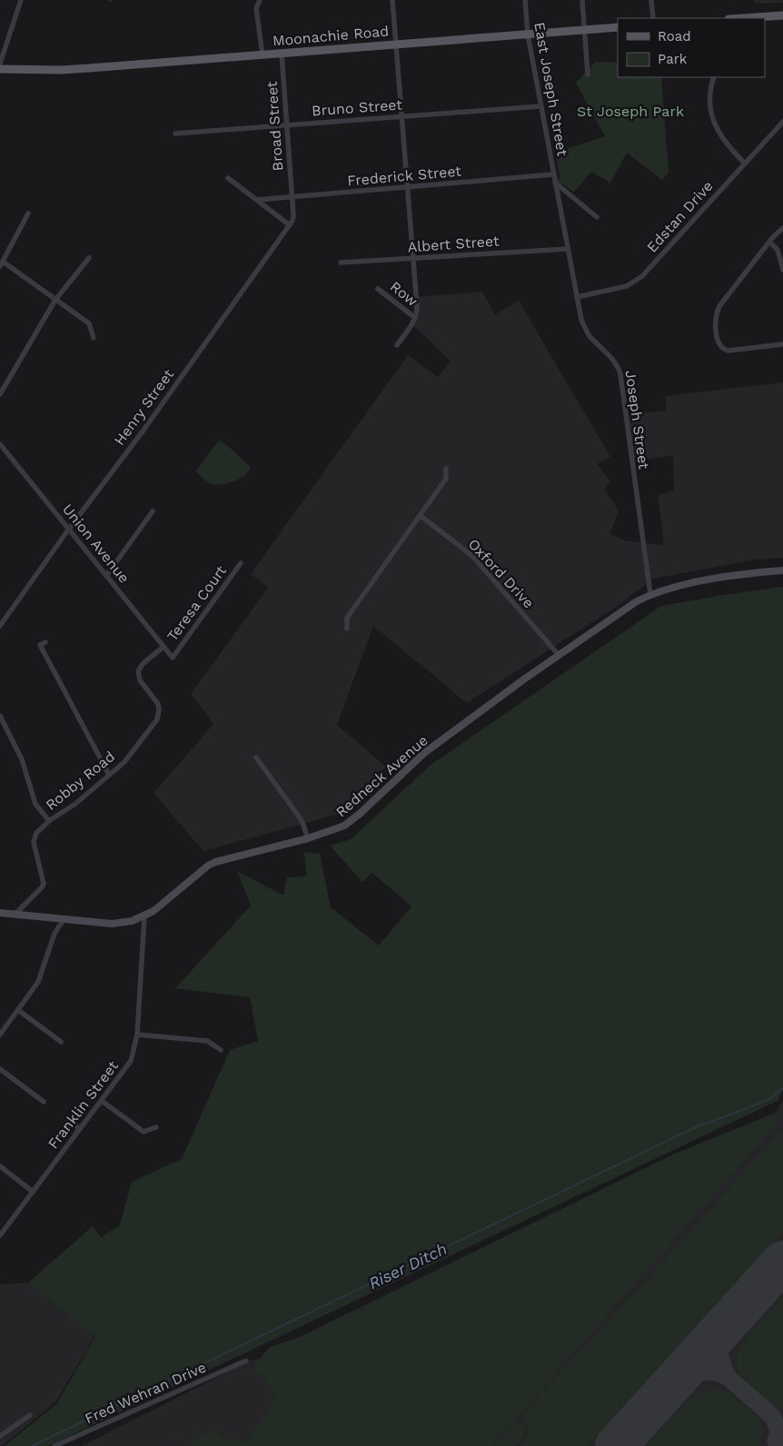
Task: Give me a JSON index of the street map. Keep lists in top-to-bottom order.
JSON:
{
  "streets": {
    "main road": ["Moonachie Road"],
    "street": [
      "East Joseph Street",
      "Bruno Street",
      "Broad Street",
      "Frederick Street",
      "Edstan Drive",
      "Albert Street",
      "Row",
      "Henry Street",
      "Joseph Street",
      "Union Avenue",
      "Oxford Drive",
      "Teresa Court",
      "Redneck Avenue",
      "Robby Road",
      "Franklin Street",
      "Fred Wehran Drive"
    ]
  },
  "crossings": [
    ["Moonachie Road", "East Joseph Street"],
    ["Moonachie Road", "Broad Street"],
    ["East Joseph Street", "Bruno Street"],
    ["East Joseph Street", "Frederick Street"],
    ["East Joseph Street", "Joseph Street"],
    ["Bruno Street", "Broad Street"],
    ["Broad Street", "Frederick Street"],
    ["Broad Street", "Henry Street"],
    ["Frederick Street", "Henry Street"],
    ["Edstan Drive", "Joseph Street"],
    ["Albert Street", "Joseph Street"],
    ["Henry Street", "Union Avenue"],
    ["Joseph Street", "Redneck Avenue"],
    ["Union Avenue", "Teresa Court"],
    ["Union Avenue", "Robby Road"],
    ["Oxford Drive", "Redneck Avenue"],
    ["Redneck Avenue", "Robby Road"],
    ["Redneck Avenue", "Franklin Street"]
  ],
  "water": ["Riser Ditch"],
  "parks": ["St Joseph Park"],
  "legend": ["Road", "Park"]
}
